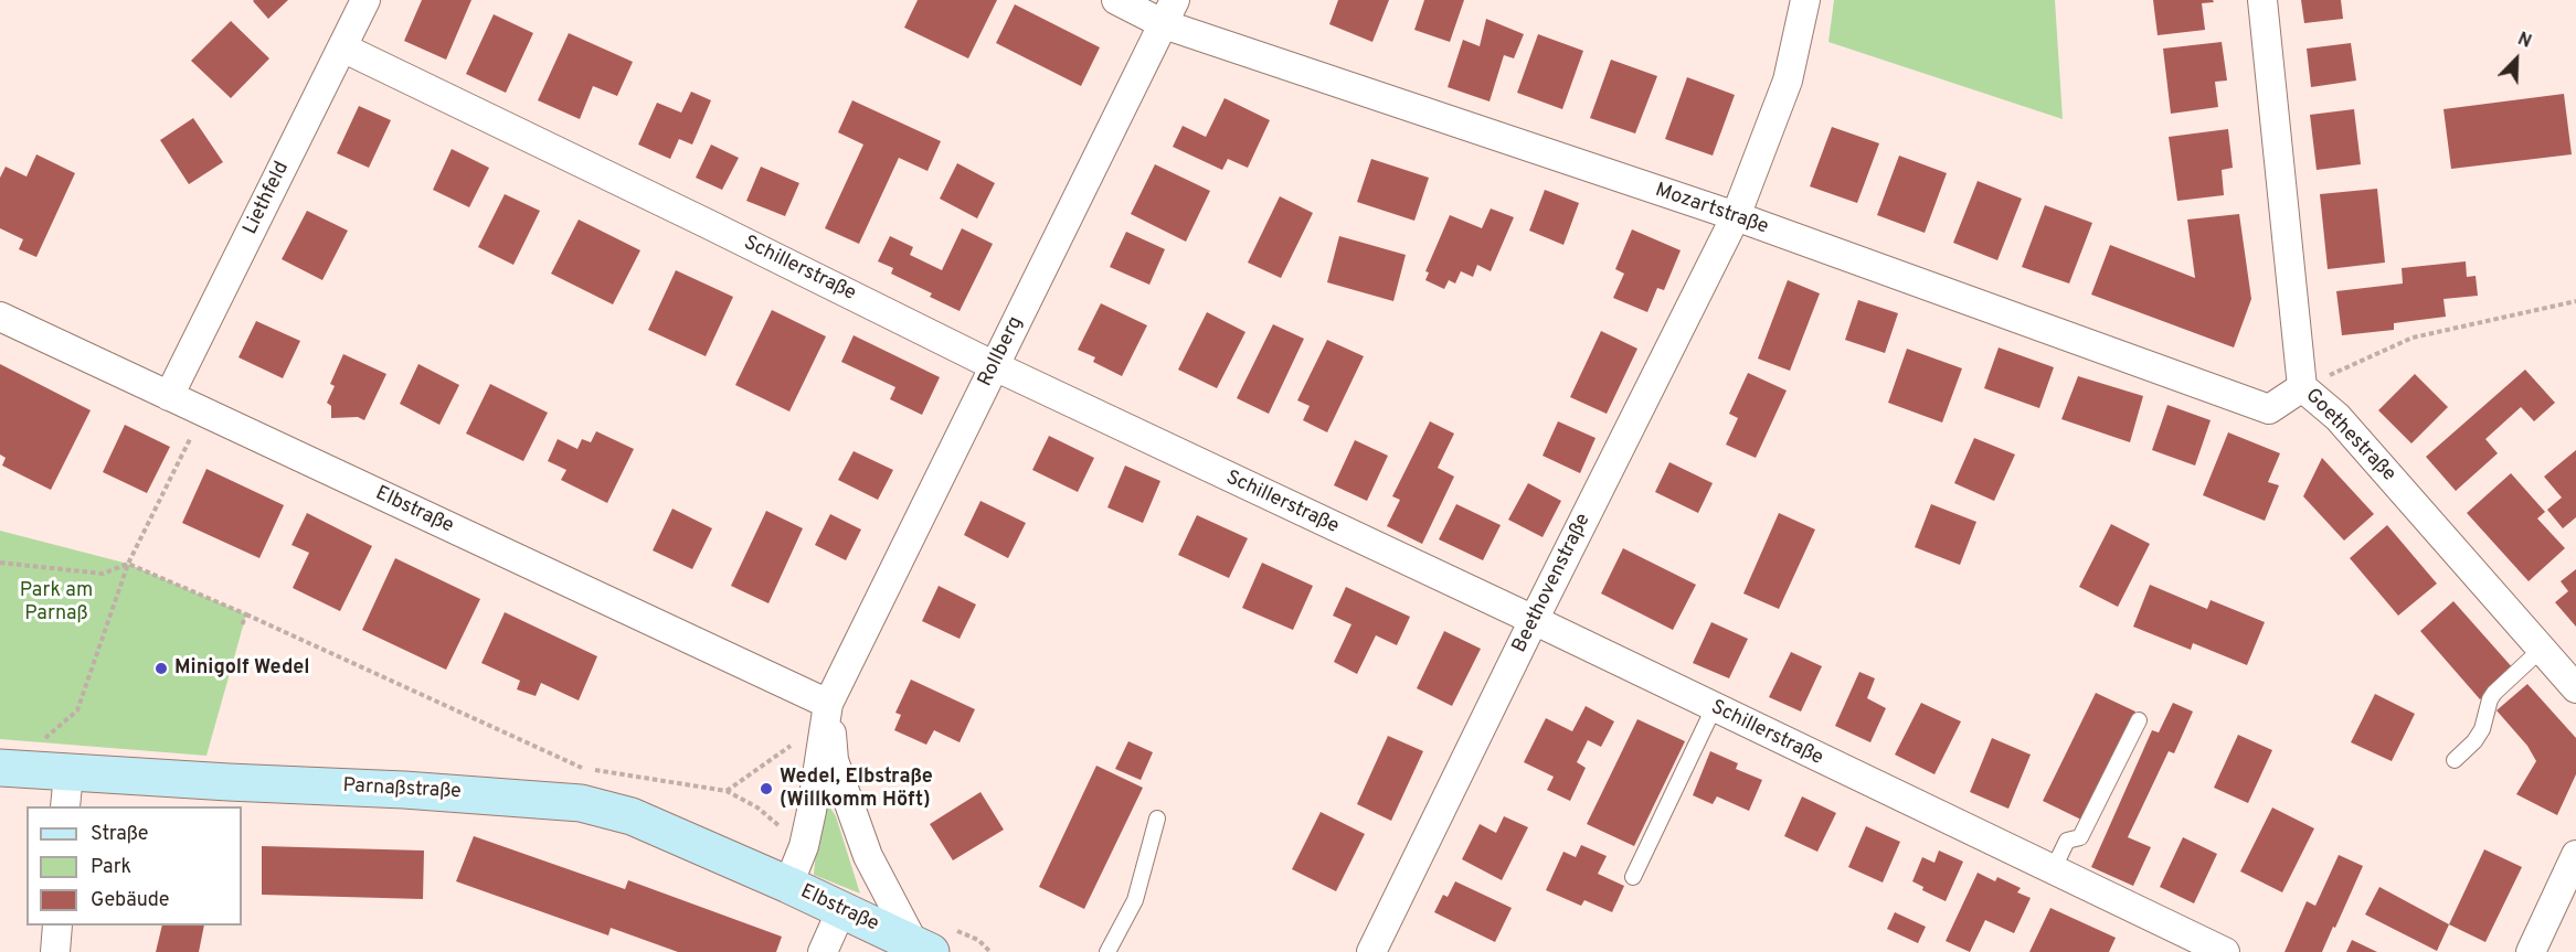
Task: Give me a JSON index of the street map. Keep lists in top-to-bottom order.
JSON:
{
  "streets": {
    "street": [
      "Liethfeld",
      "Mozartstraße",
      "Schillerstraße",
      "Rollberg",
      "Goethestraße",
      "Elbstraße",
      "Beethovenstraße",
      "Parnaßstraße"
    ]
  },
  "crossings": [
    ["Liethfeld", "Schillerstraße"],
    ["Liethfeld", "Elbstraße"],
    ["Mozartstraße", "Rollberg"],
    ["Mozartstraße", "Goethestraße"],
    ["Mozartstraße", "Beethovenstraße"],
    ["Schillerstraße", "Rollberg"],
    ["Schillerstraße", "Beethovenstraße"],
    ["Rollberg", "Elbstraße"],
    ["Elbstraße", "Parnaßstraße"]
  ],
  "parks": ["Park am Parnaß"],
  "places": ["Minigolf Wedel", "Wedel, Elbstraße (Willkomm Höft)"],
  "legend": ["Straße", "Park", "Gebäude"],
  "north": "top right"
}
